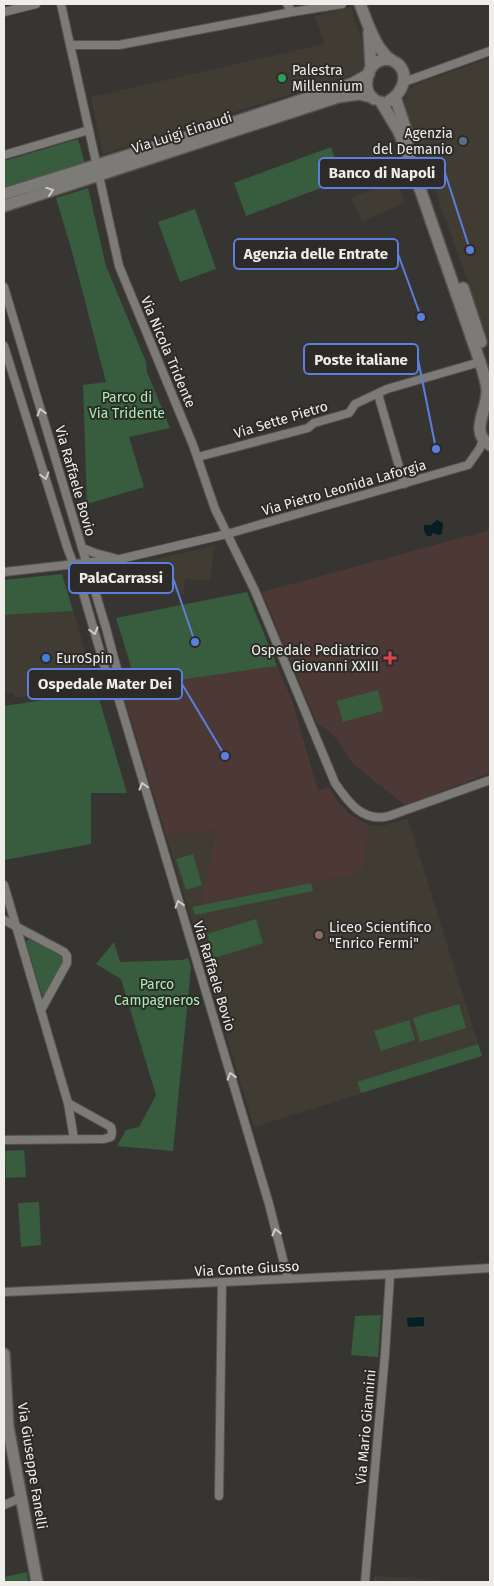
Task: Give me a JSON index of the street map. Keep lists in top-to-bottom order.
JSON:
{
  "streets": {
    "main road": ["Via Luigi Einaudi", "Via Giuseppe Fanelli"],
    "street": [
      "Via Nicola Tridente",
      "Via Sette Pietro",
      "Via Raffaele Bovio",
      "Via Pietro Leonida Laforgia",
      "Via Conte Giusso",
      "Via Mario Giannini"
    ]
  },
  "crossings": [
    ["Via Luigi Einaudi", "Via Nicola Tridente"],
    ["Via Nicola Tridente", "Via Sette Pietro"],
    ["Via Nicola Tridente", "Via Pietro Leonida Laforgia"],
    ["Via Raffaele Bovio", "Via Pietro Leonida Laforgia"],
    ["Via Raffaele Bovio", "Via Conte Giusso"],
    ["Via Conte Giusso", "Via Mario Giannini"]
  ],
  "parks": ["Parco di Via Tridente", "Parco Campagneros"],
  "places": {
    "other": [
      "Palestra Millennium",
      "Agenzia del Demanio",
      "Banco di Napoli",
      "Agenzia delle Entrate",
      "Poste italiane",
      "PalaCarrassi",
      "EuroSpin",
      "Ospedale Mater Dei",
      "Liceo Scientifico \"Enrico Fermi\""
    ],
    "health": ["Ospedale Pediatrico Giovanni XXIII"]
  }
}
